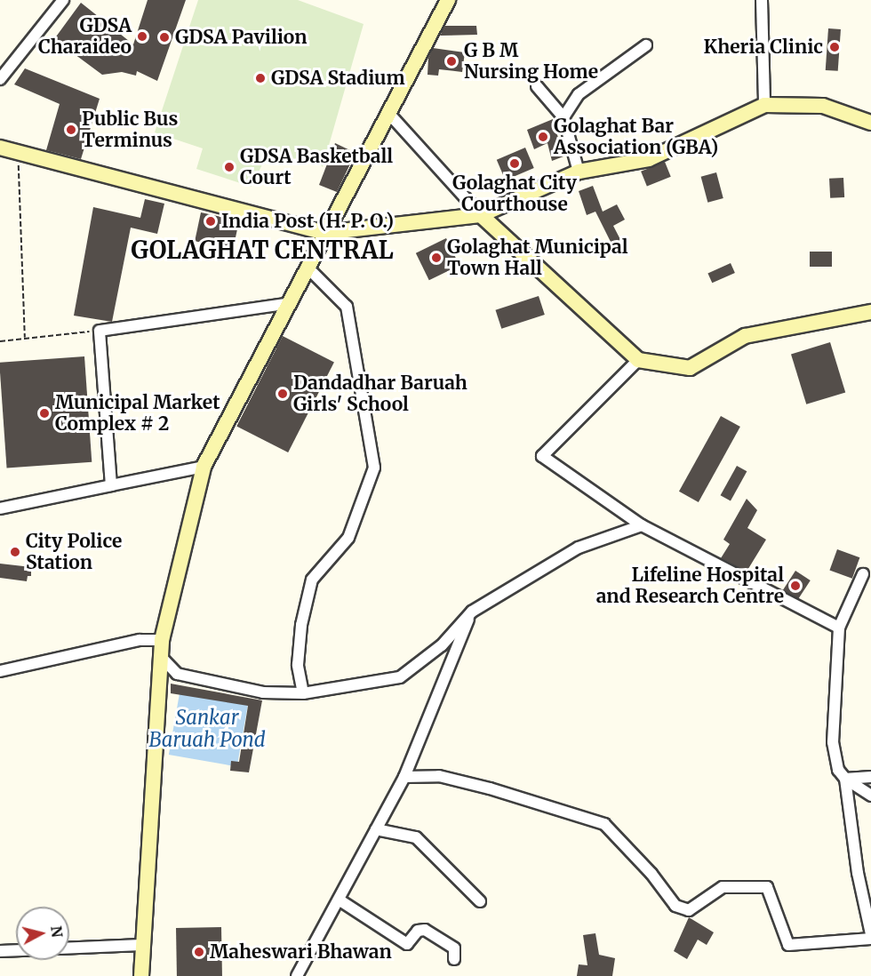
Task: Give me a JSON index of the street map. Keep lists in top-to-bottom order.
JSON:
{
  "districts": ["GOLAGHAT CENTRAL"],
  "water": ["Sankar Baruah Pond"],
  "places": [
    "GDSA Charaideo",
    "GDSA Pavilion",
    "Kheria Clinic",
    "G B M Nursing Home",
    "GDSA Stadium",
    "Public Bus Terminus",
    "Golaghat Bar Association (GBA)",
    "Golaghat City Courthouse",
    "GDSA Basketball Court",
    "India Post (H. P. O.)",
    "Golaghat Municipal Town Hall",
    "Dandadhar Baruah Girls' School",
    "Municipal Market Complex # 2",
    "City Police Station",
    "Lifeline Hospital and Research Centre",
    "Maheswari Bhawan"
  ],
  "north": "right"
}
